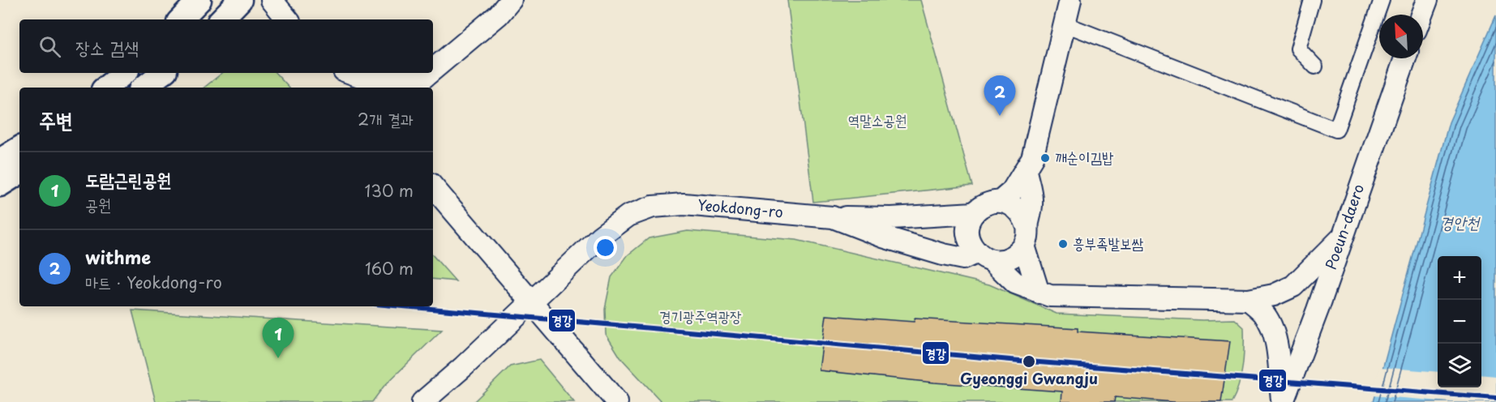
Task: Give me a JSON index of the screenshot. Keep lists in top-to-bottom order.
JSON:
{
  "streets": {
    "street": ["Yeokdong-ro", "Poeun-daero"]
  },
  "water": ["경안천"],
  "parks": ["역말소공원", "경기광주역광장"],
  "places": ["깨순이김밥", "흥부족발보쌈", "Gyeonggi Gwangju"],
  "lines": ["transit line 경강"],
  "north": "top left",
  "page": {
    "search": "장소 검색",
    "pins": ["2", "1"],
    "heading": ["주변", "2개 결과"],
    "list": [
      {
        "mark": "1",
        "name": "도람근린공원",
        "note": "공원",
        "value": "130 m"
      },
      {
        "mark": "2",
        "name": "withme",
        "note": "마트 · Yeokdong-ro",
        "value": "160 m"
      }
    ],
    "map_buttons": ["+", "−"]
  }
}
